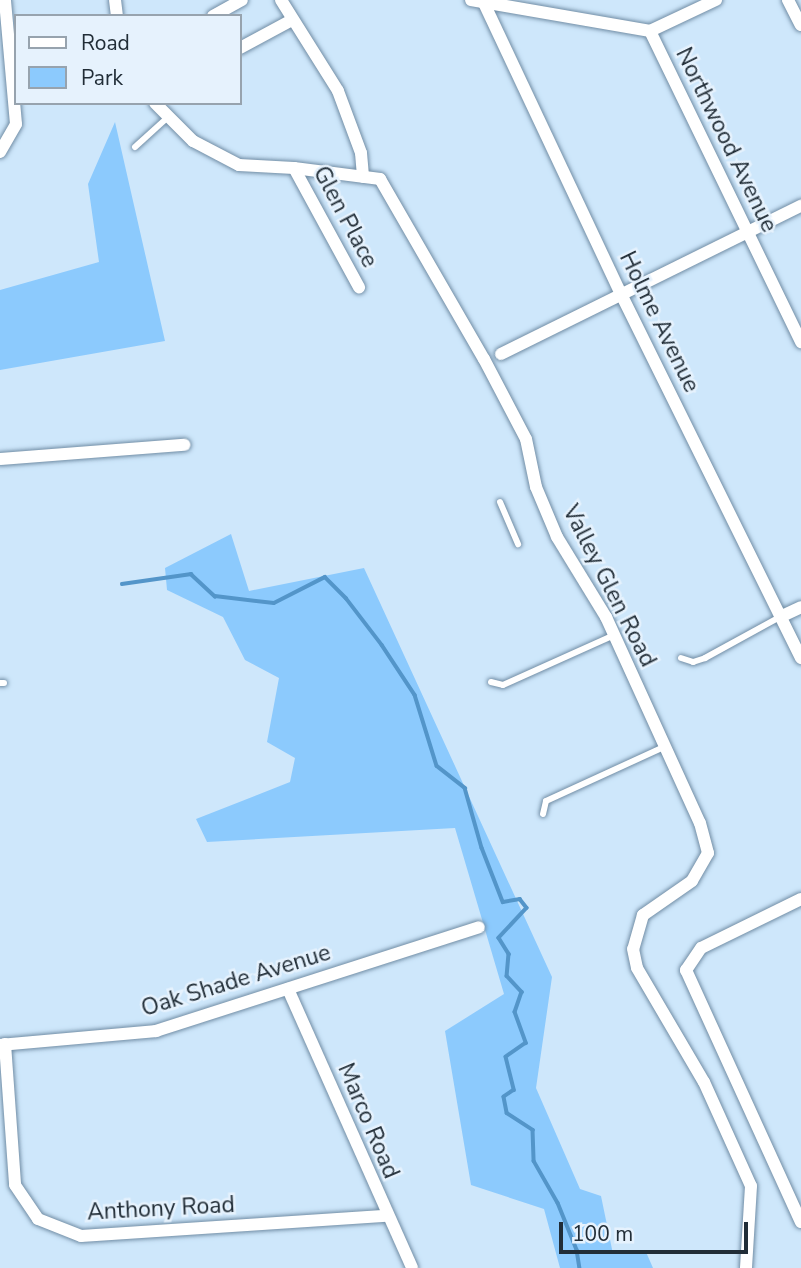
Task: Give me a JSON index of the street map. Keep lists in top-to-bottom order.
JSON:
{
  "streets": {
    "street": [
      "Northwood Avenue",
      "Glen Place",
      "Holme Avenue",
      "Valley Glen Road",
      "Oak Shade Avenue",
      "Marco Road",
      "Anthony Road"
    ]
  },
  "crossings": [
    ["Glen Place", "Valley Glen Road"],
    ["Oak Shade Avenue", "Marco Road"],
    ["Oak Shade Avenue", "Anthony Road"],
    ["Marco Road", "Anthony Road"]
  ],
  "legend": ["Road", "Park"],
  "scale_bar": "100 m"
}
